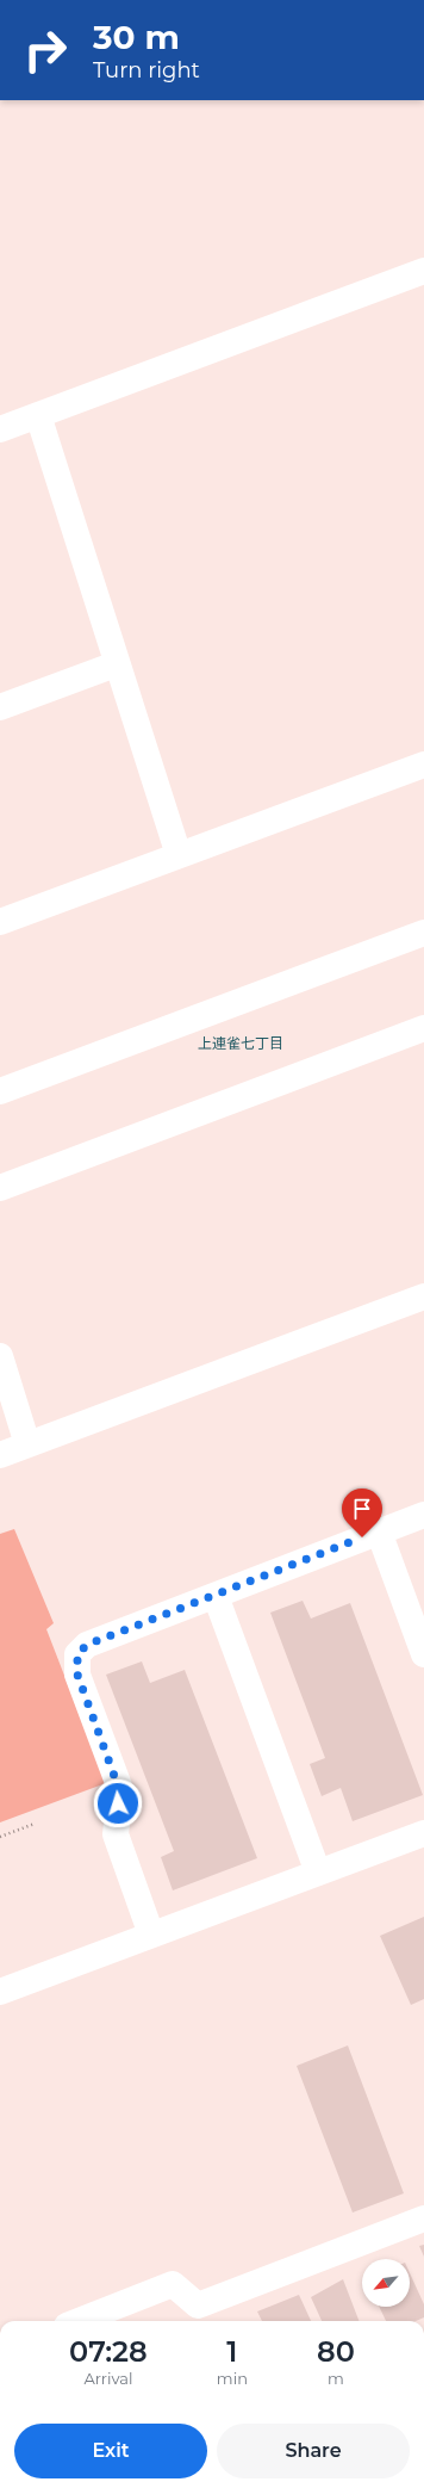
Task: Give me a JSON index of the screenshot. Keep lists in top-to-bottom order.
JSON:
{
  "districts": ["上連雀七丁目"],
  "north": "bottom left",
  "page": {
    "turn": ["30 m", "Turn right"],
    "eta": [
      "07:28",
      "Arrival",
      "1",
      "min",
      "80",
      "m"
    ],
    "buttons": ["Exit", "Share"]
  }
}
